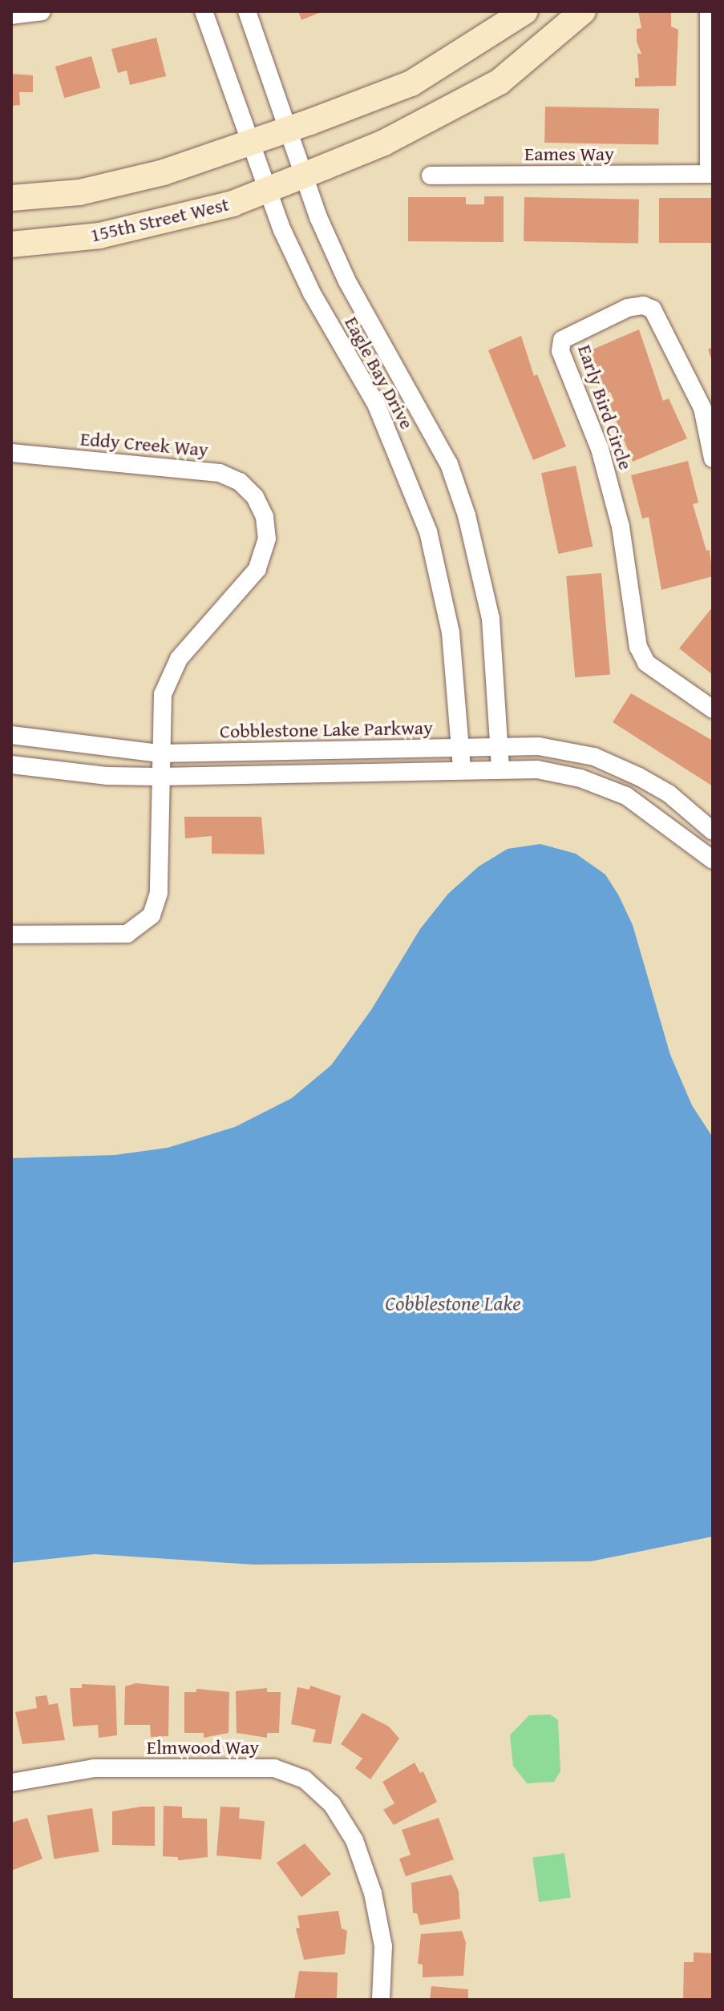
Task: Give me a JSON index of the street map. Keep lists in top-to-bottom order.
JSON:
{
  "streets": {
    "street": [
      "Eames Way",
      "155th Street West",
      "Eagle Bay Drive",
      "Early Bird Circle",
      "Eddy Creek Way",
      "Cobblestone Lake Parkway",
      "Elmwood Way"
    ]
  },
  "crossings": [
    ["155th Street West", "Eagle Bay Drive"],
    ["Eagle Bay Drive", "Cobblestone Lake Parkway"],
    ["Eddy Creek Way", "Cobblestone Lake Parkway"]
  ],
  "water": ["Cobblestone Lake"]
}
